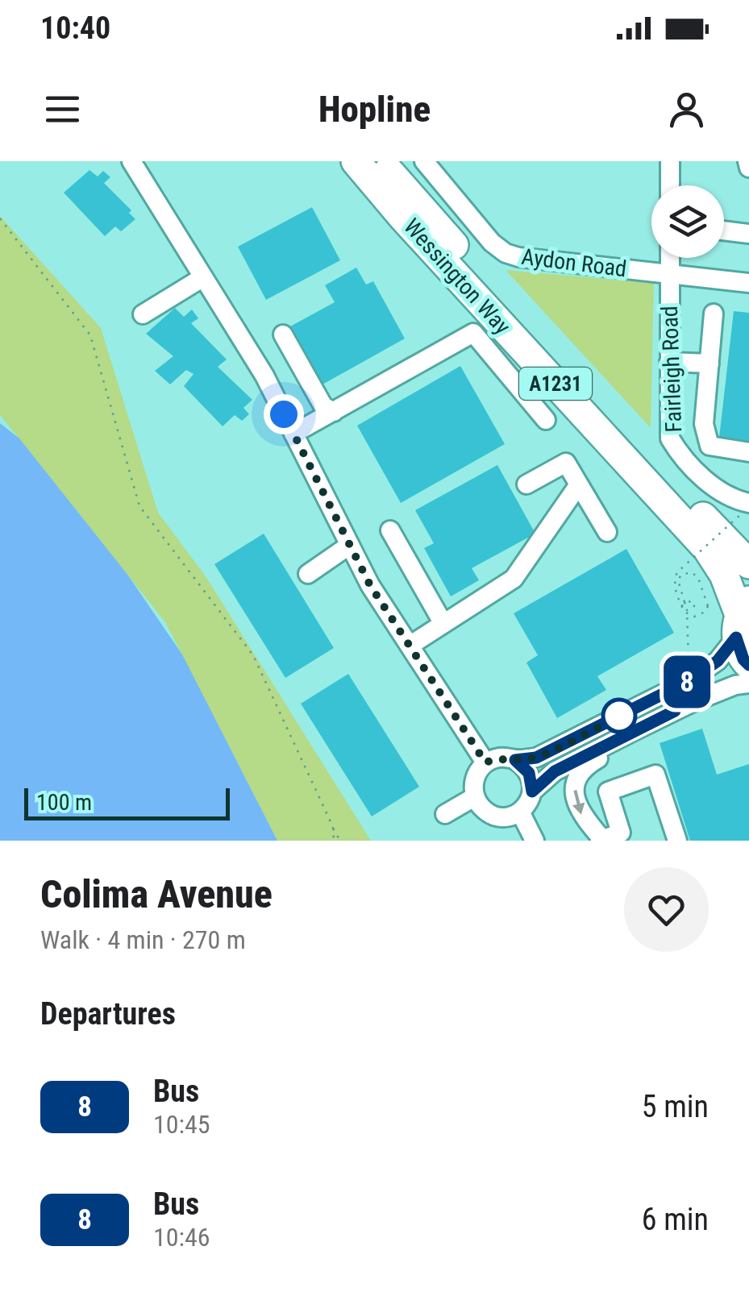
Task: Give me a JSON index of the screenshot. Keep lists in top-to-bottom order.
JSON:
{
  "streets": {
    "highway": ["Wessington Way", "A1231"],
    "street": ["Aydon Road", "Fairleigh Road"]
  },
  "crossings": [
    ["Aydon Road", "Fairleigh Road"]
  ],
  "lines": ["bus line 8"],
  "scale_bar": "100 m",
  "page": {
    "status": "10:40",
    "header": "Hopline",
    "on_map": "8",
    "scale": "100 m",
    "heading": [
      ["Colima Avenue", "Walk · 4 min · 270 m"],
      "Departures"
    ],
    "list": [
      {
        "mark": "8",
        "name": "Bus",
        "note": "10:45",
        "value": "5 min"
      },
      {
        "mark": "8",
        "name": "Bus",
        "note": "10:46",
        "value": "6 min"
      }
    ]
  }
}
